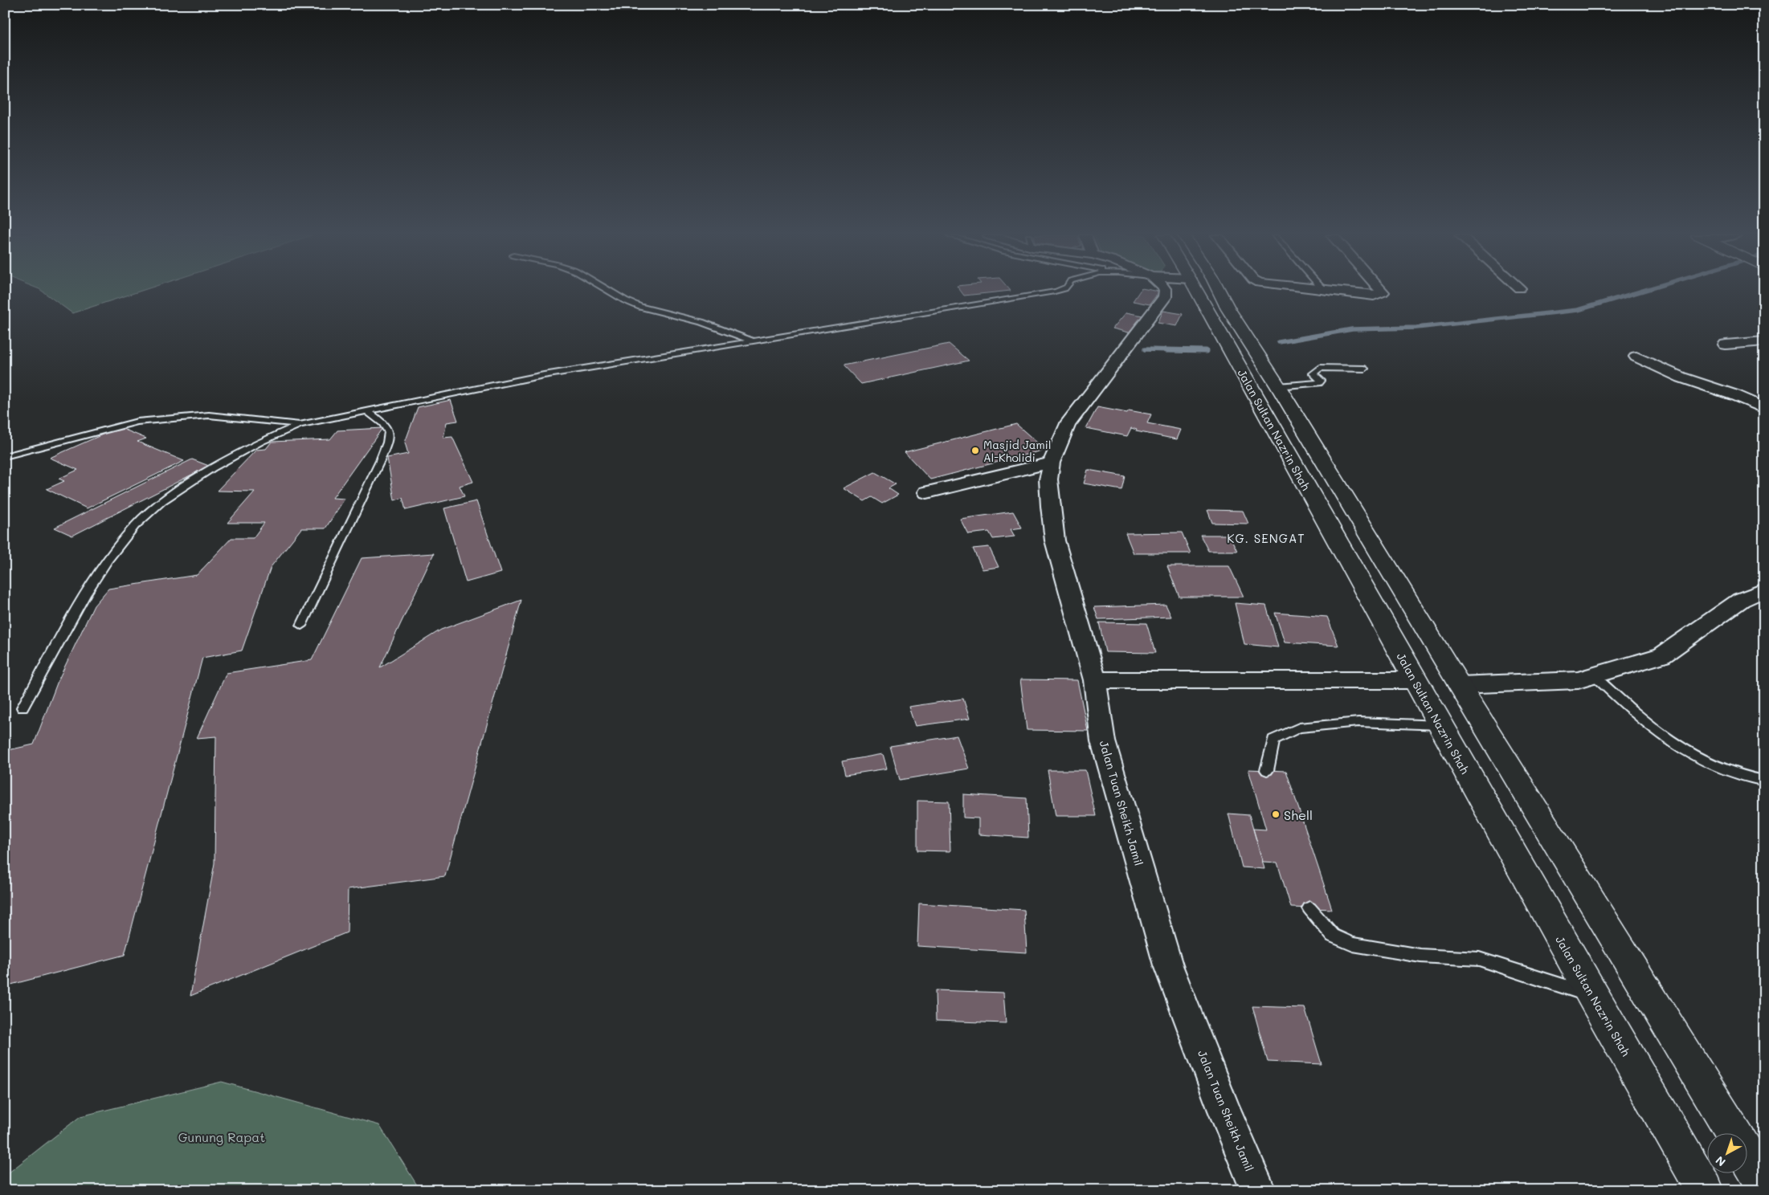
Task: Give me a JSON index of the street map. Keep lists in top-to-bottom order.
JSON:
{
  "streets": {
    "main road": ["Jalan Sultan Nazrin Shah"],
    "street": ["Jalan Tuan Sheikh Jamil"]
  },
  "districts": ["KG. SENGAT"],
  "parks": ["Gunung Rapat"],
  "places": ["Masjid Jamil Al-Kholidi", "Shell"],
  "north": "bottom left"
}
